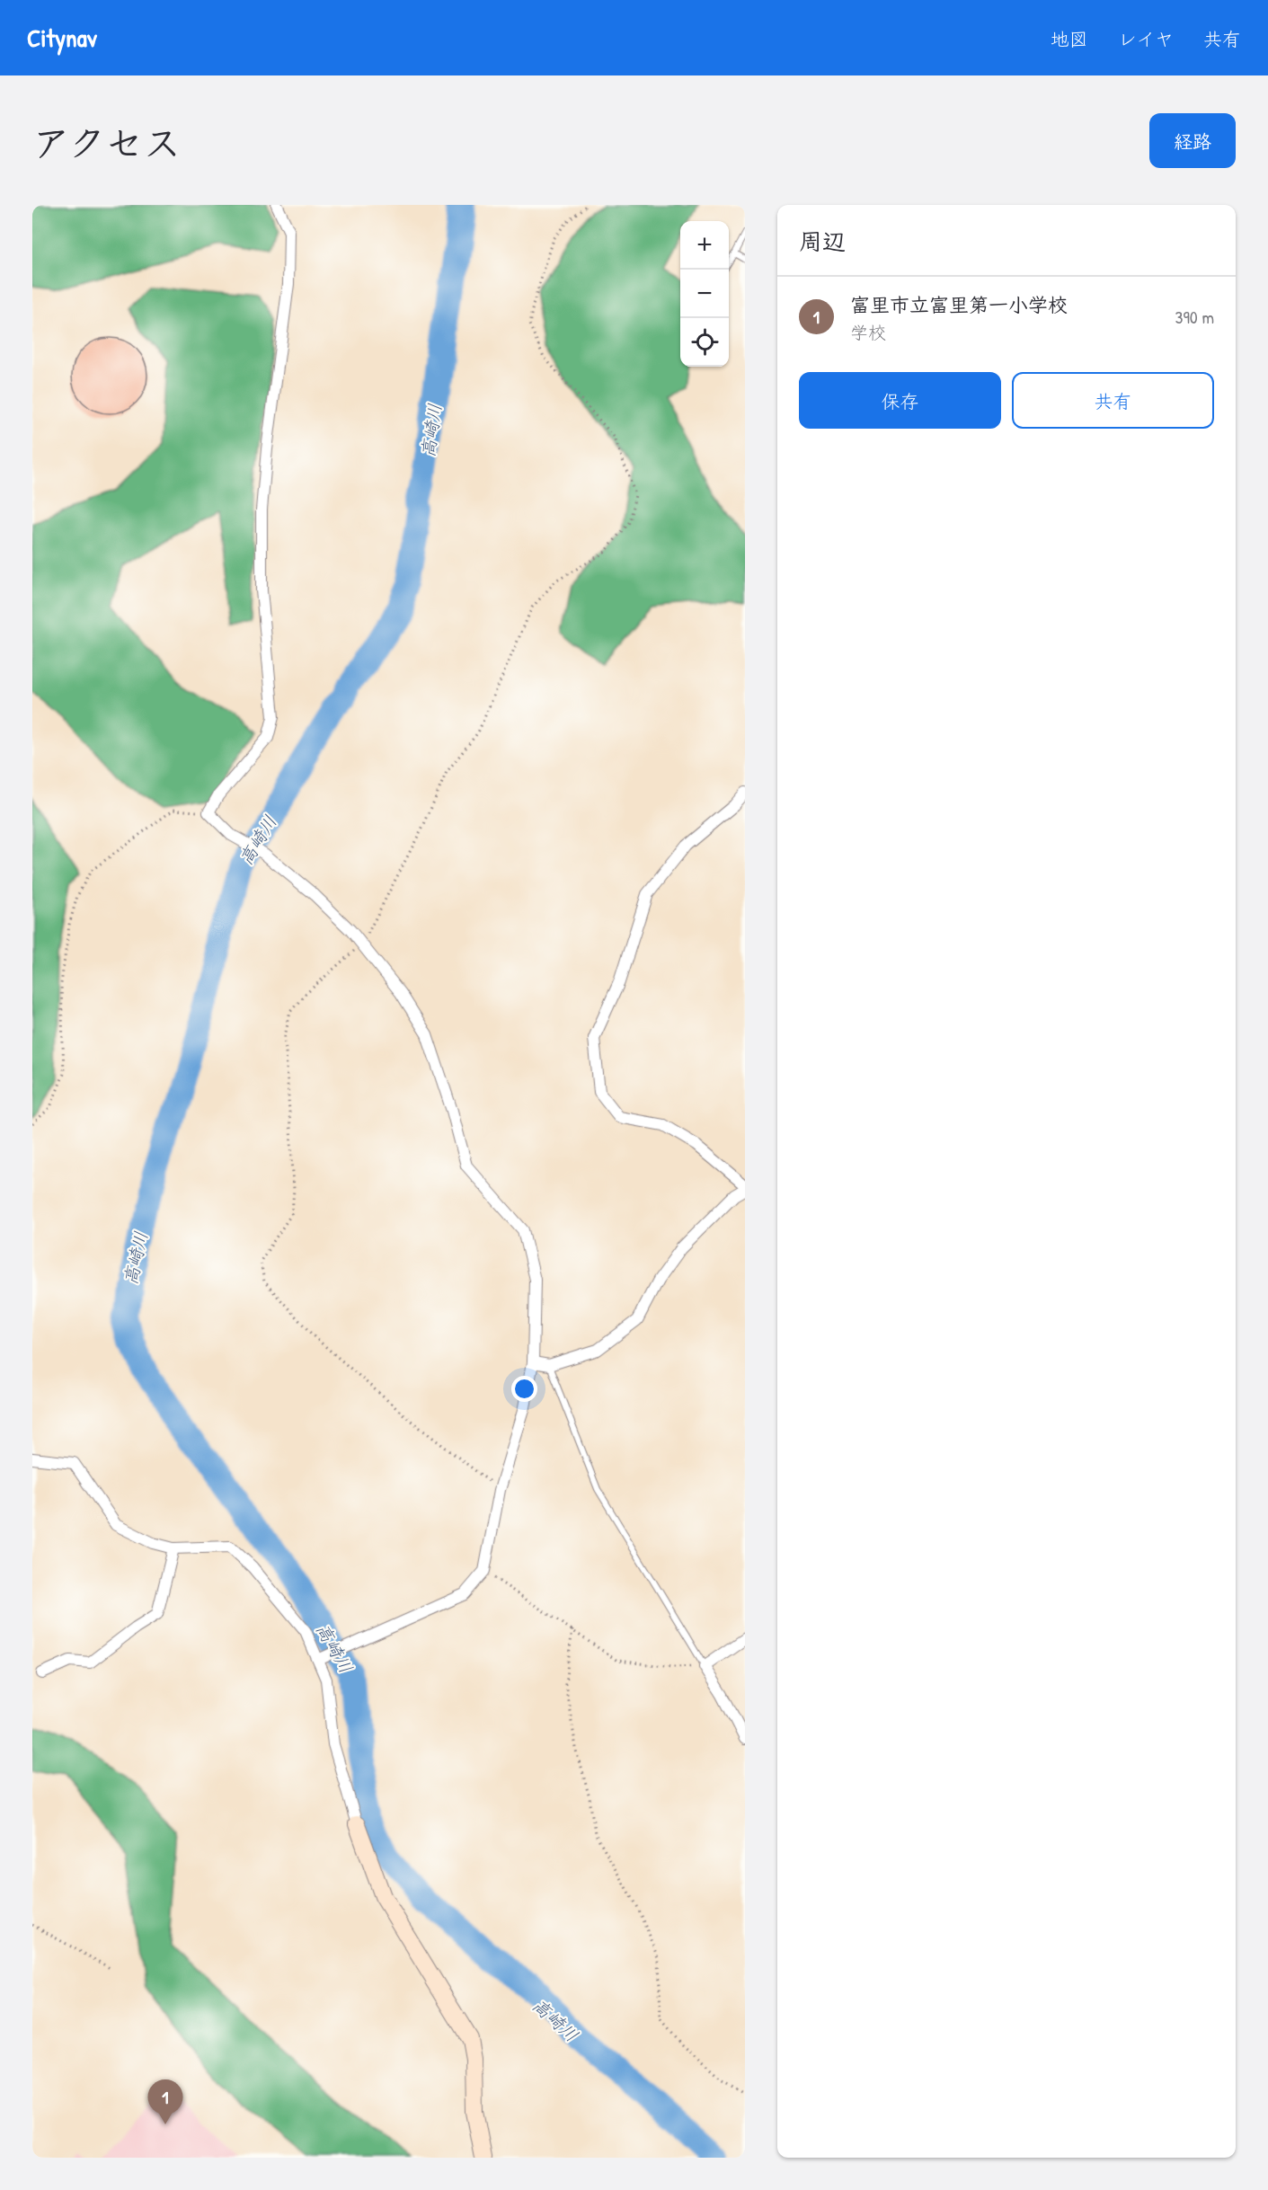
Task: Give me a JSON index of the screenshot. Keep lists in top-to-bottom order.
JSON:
{
  "water": ["高崎川"],
  "page": {
    "header": "Citynav",
    "nav": ["地図", "レイヤ", "共有"],
    "title": "アクセス",
    "buttons": [
      "経路",
      ["保存", "共有"]
    ],
    "heading": "周辺",
    "map_buttons": ["+", "−"],
    "list": [
      {
        "mark": "1",
        "name": "富里市立富里第一小学校",
        "note": "学校",
        "value": "390 m"
      }
    ],
    "pins": "1"
  }
}
